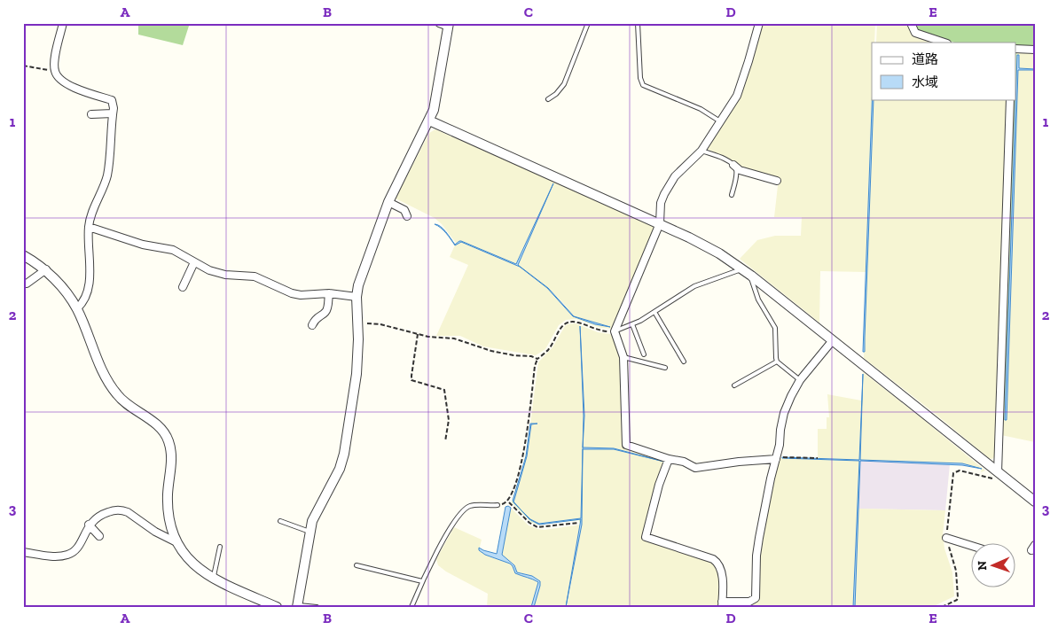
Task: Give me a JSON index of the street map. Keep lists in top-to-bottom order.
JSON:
{
  "legend": ["道路", "水域"],
  "north": "left",
  "grid": {
    "columns": [
      "A",
      "B",
      "C",
      "D",
      "E"
    ],
    "rows": ["1", "2", "3"]
  }
}
